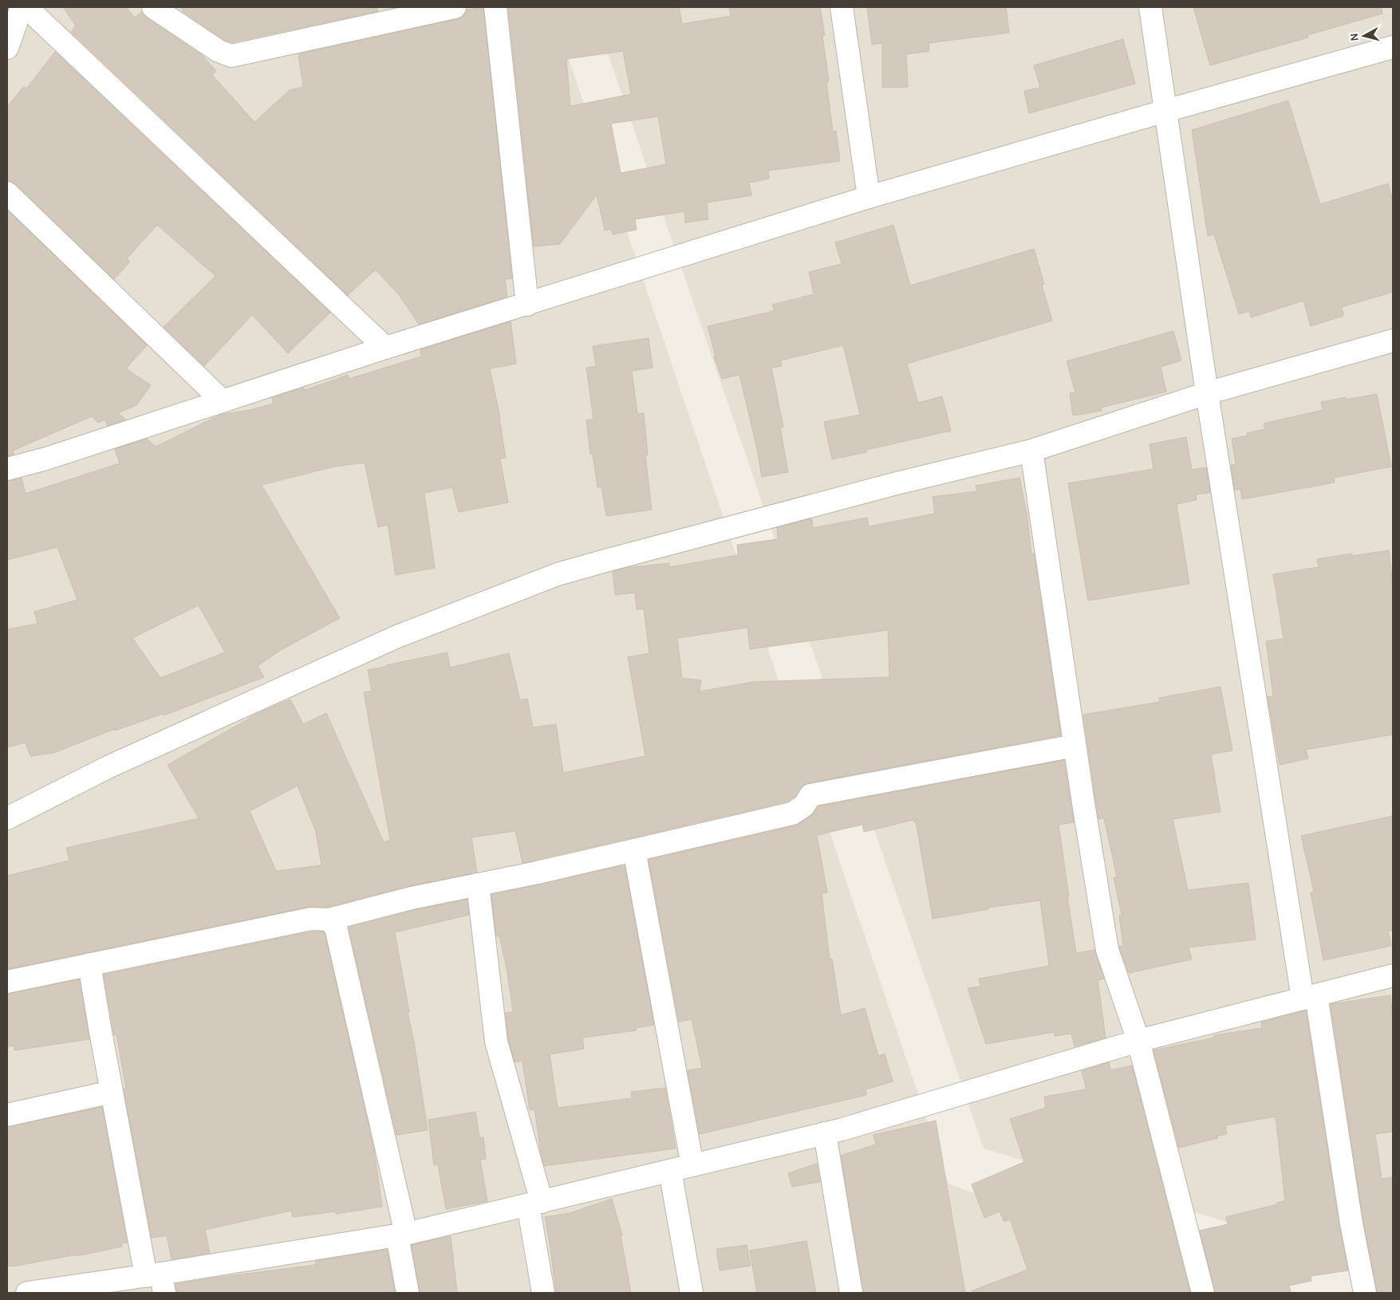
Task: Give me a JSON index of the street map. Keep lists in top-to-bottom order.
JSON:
{
  "north": "left"
}
